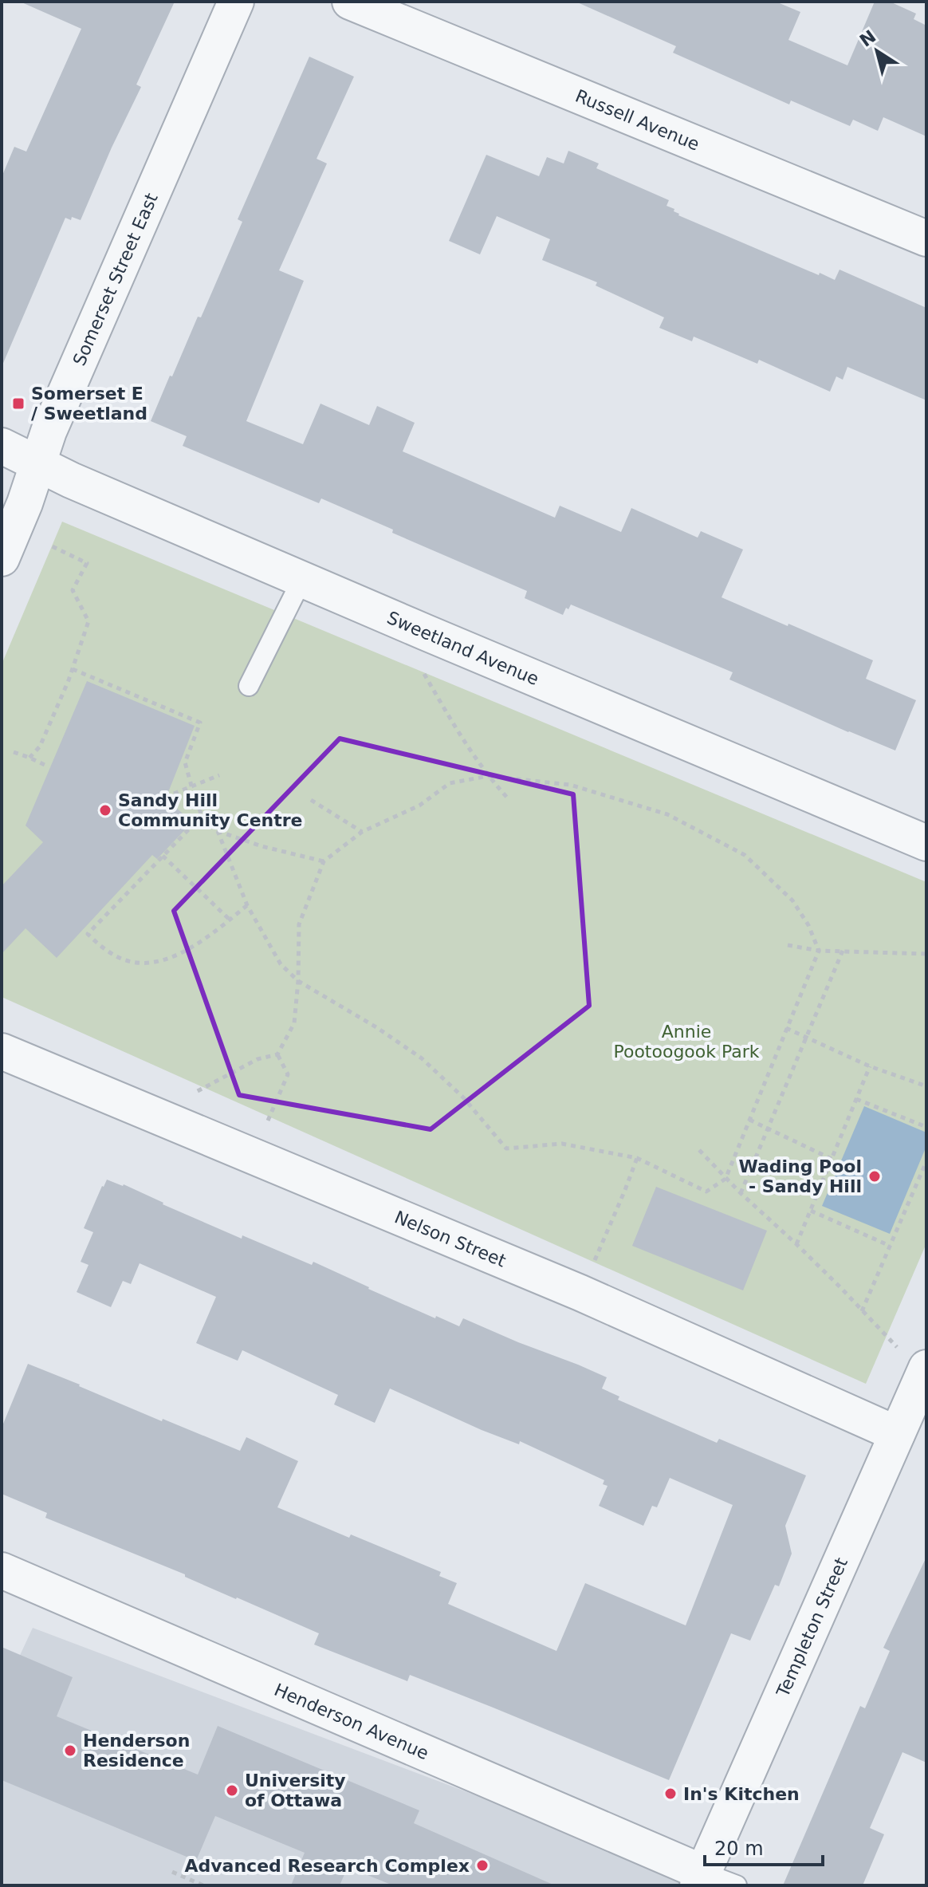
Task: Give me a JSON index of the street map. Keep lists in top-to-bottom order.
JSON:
{
  "streets": {
    "street": [
      "Russell Avenue",
      "Somerset Street East",
      "Sweetland Avenue",
      "Nelson Street",
      "Templeton Street",
      "Henderson Avenue"
    ]
  },
  "crossings": [
    ["Somerset Street East", "Sweetland Avenue"],
    ["Nelson Street", "Templeton Street"],
    ["Templeton Street", "Henderson Avenue"]
  ],
  "parks": ["Annie Pootoogook Park"],
  "places": {
    "transit": ["Somerset E / Sweetland"],
    "other": [
      "Sandy Hill Community Centre",
      "Wading Pool - Sandy Hill",
      "Henderson Residence",
      "University of Ottawa",
      "In's Kitchen",
      "Advanced Research Complex"
    ]
  },
  "scale_bar": "20 m",
  "north": "top left"
}
